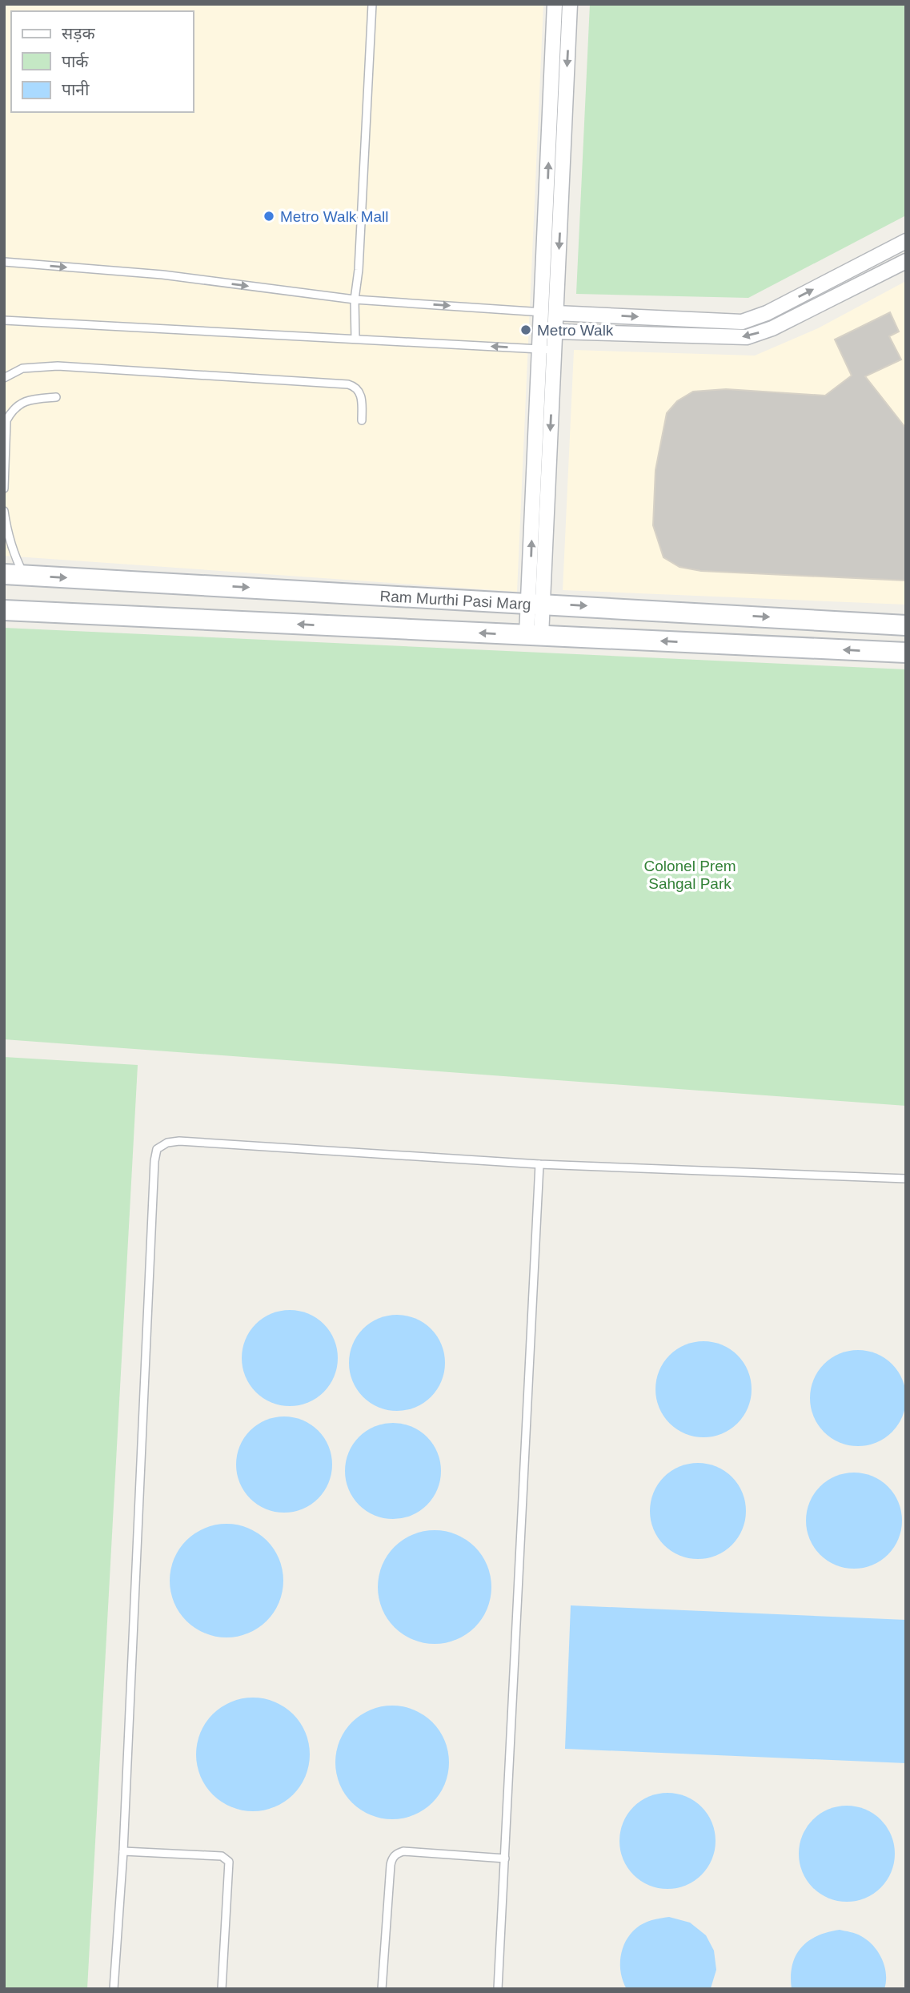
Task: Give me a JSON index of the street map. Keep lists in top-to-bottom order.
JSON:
{
  "streets": {
    "street": ["Ram Murthi Pasi Marg"]
  },
  "parks": ["Colonel Prem Sahgal Park"],
  "places": ["Metro Walk Mall", "Metro Walk"],
  "legend": ["सड़क", "पार्क", "पानी"]
}
